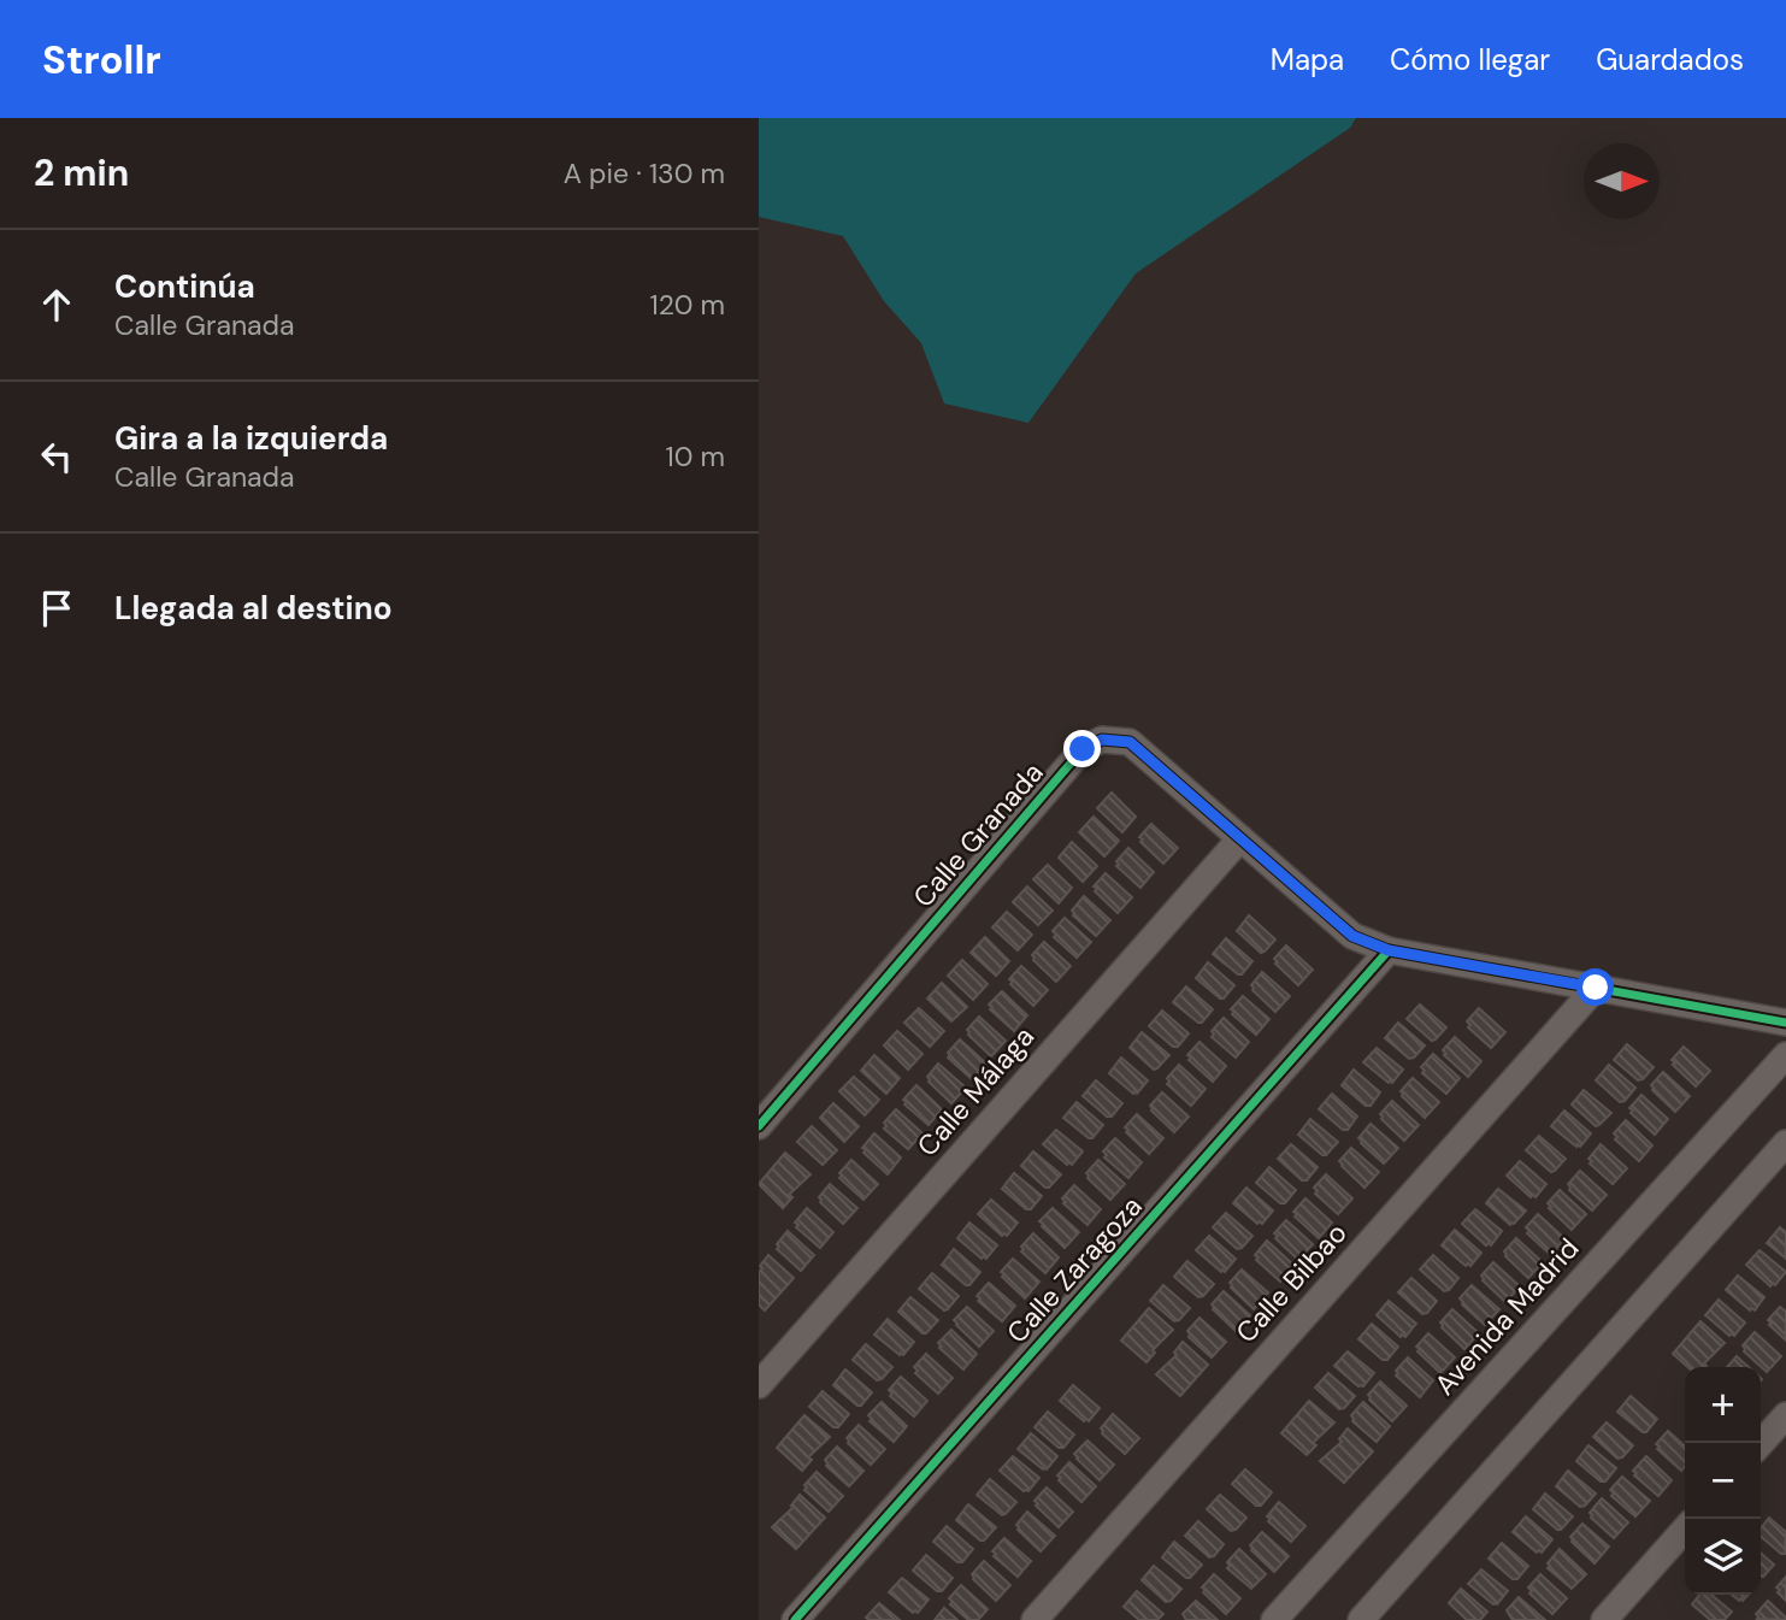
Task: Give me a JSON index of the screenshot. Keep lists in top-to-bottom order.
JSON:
{
  "streets": {
    "street": [
      "Calle Granada",
      "Calle Málaga",
      "Calle Zaragoza",
      "Calle Bilbao",
      "Avenida Madrid"
    ]
  },
  "crossings": [
    ["Calle Granada", "Calle Málaga"],
    ["Calle Granada", "Calle Zaragoza"],
    ["Calle Granada", "Calle Bilbao"]
  ],
  "north": "right",
  "page": {
    "header": "Strollr",
    "nav": ["Mapa", "Cómo llegar", "Guardados"],
    "heading": ["2 min", "A pie · 130 m"],
    "list": [
      ["Continúa", "Calle Granada", "120 m"],
      ["Gira a la izquierda", "Calle Granada", "10 m"],
      "Llegada al destino"
    ],
    "map_buttons": ["+", "−"]
  }
}
